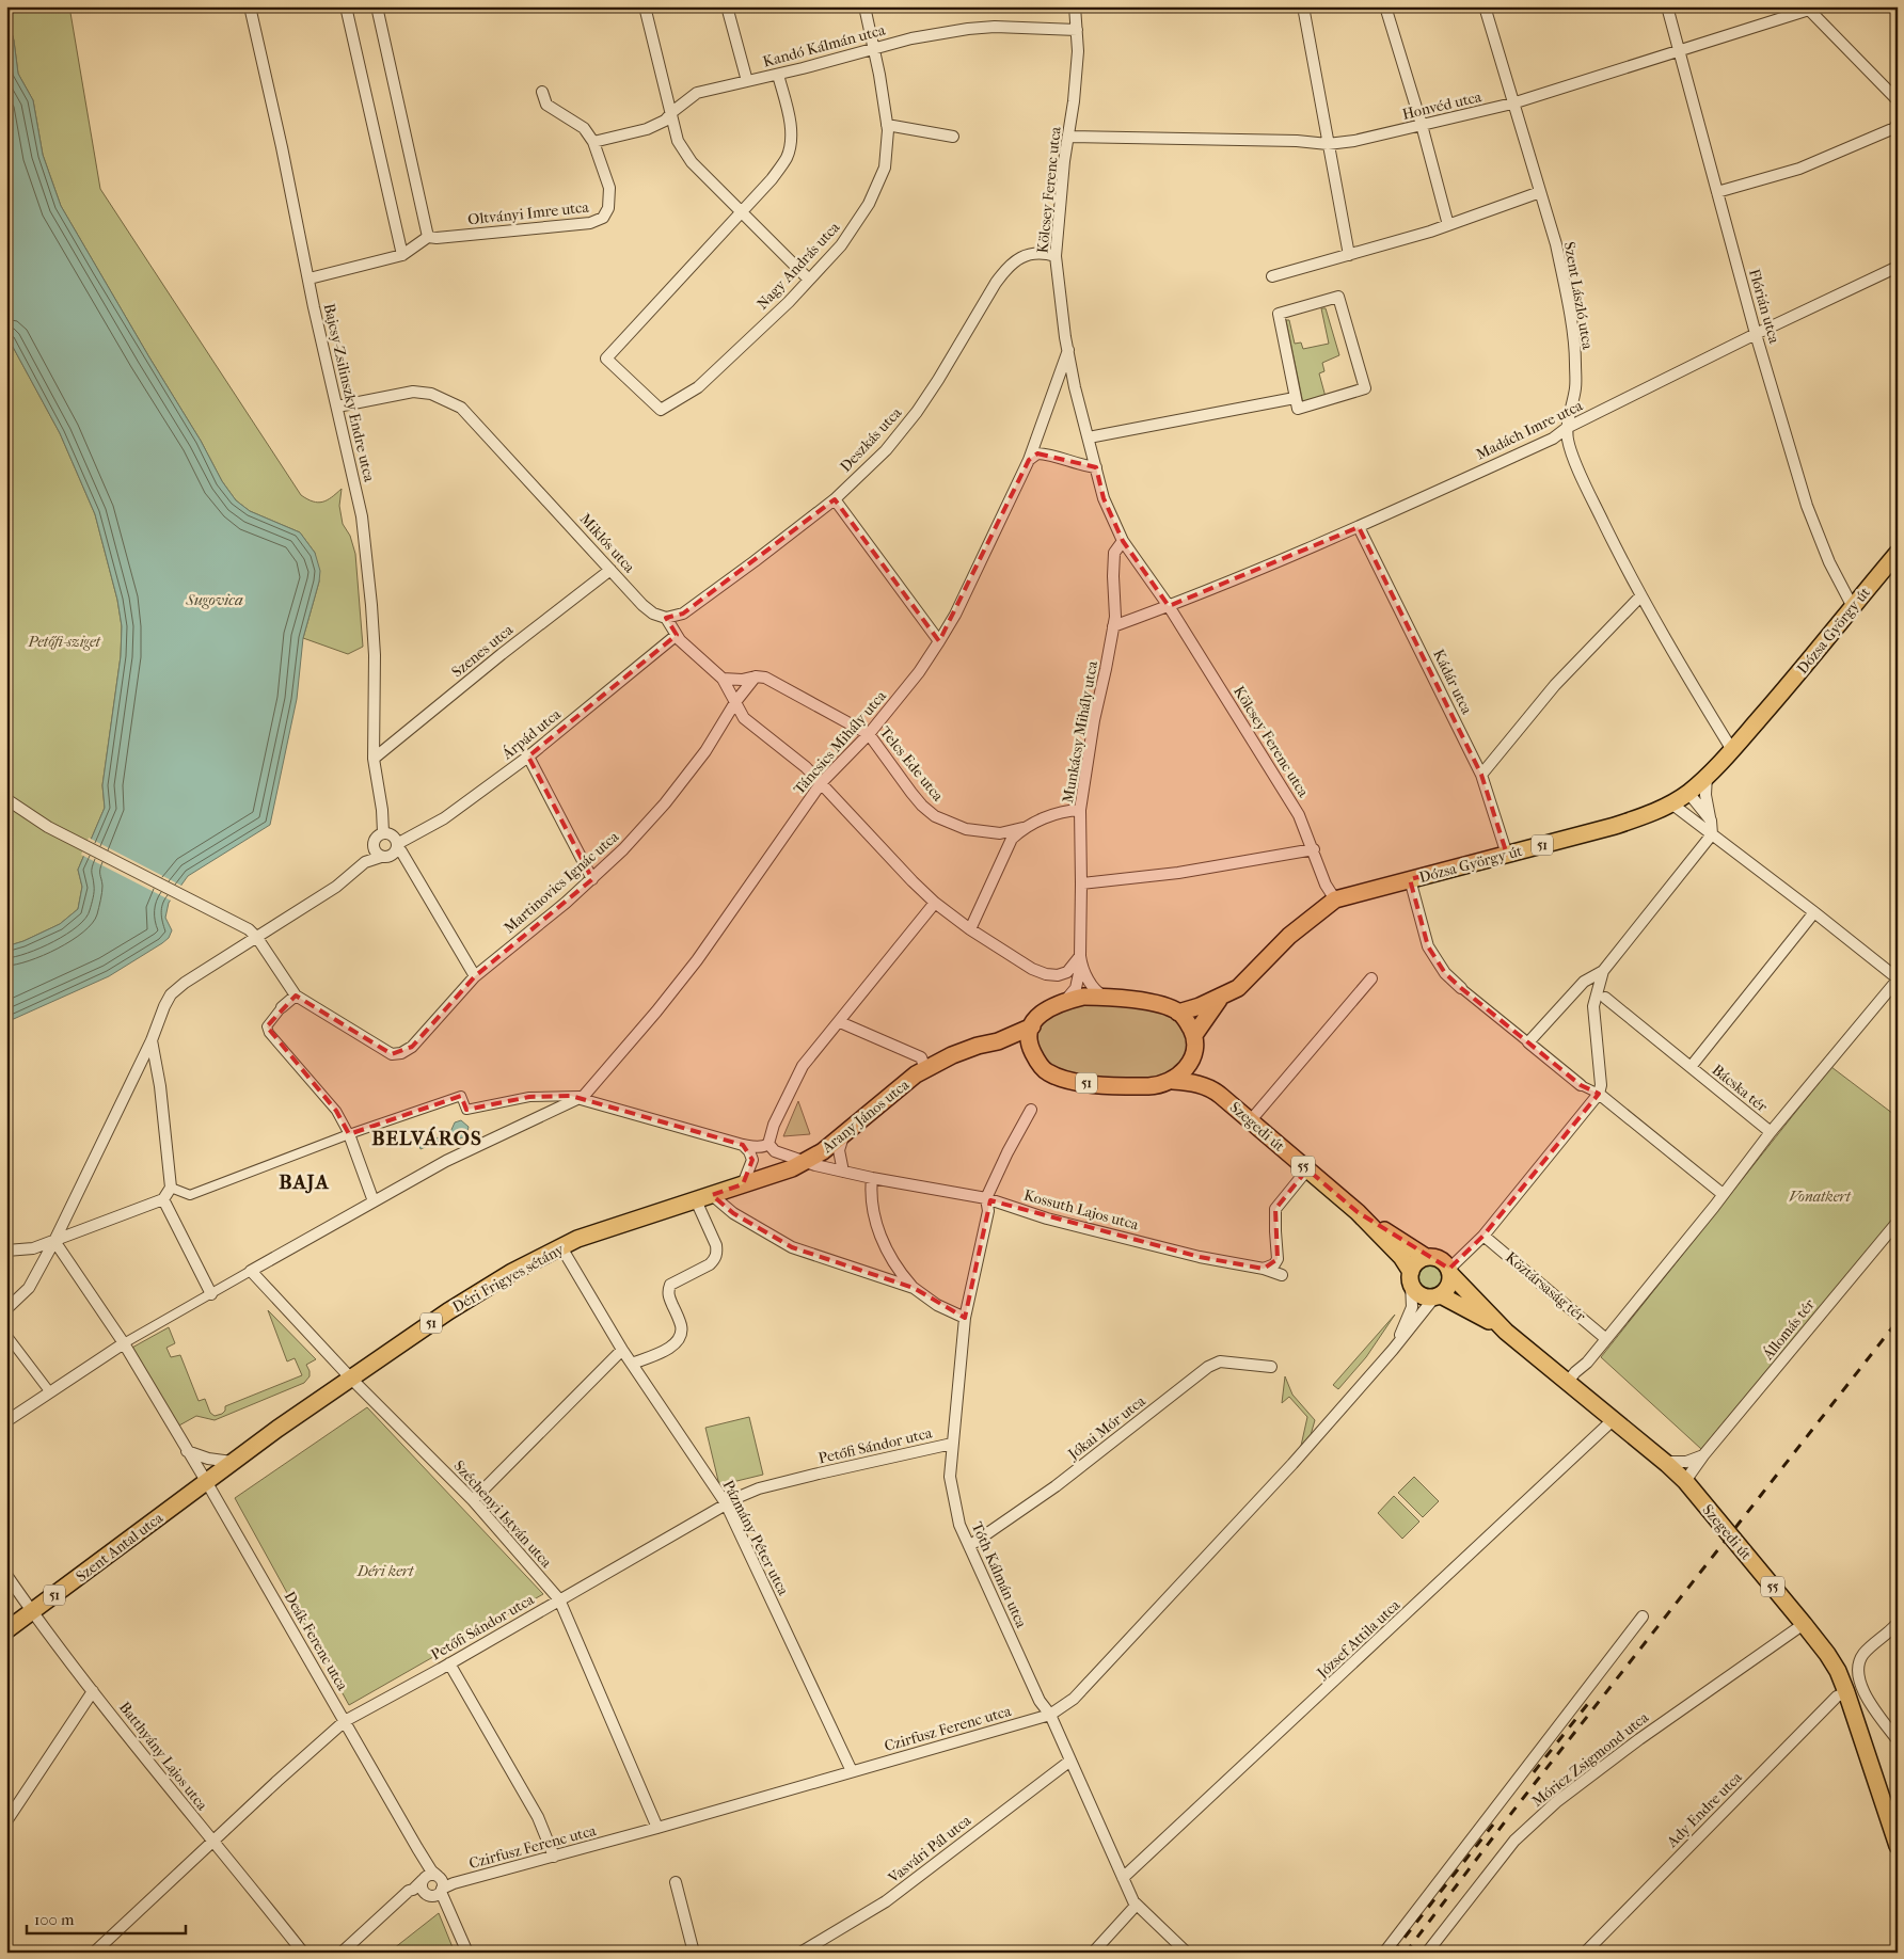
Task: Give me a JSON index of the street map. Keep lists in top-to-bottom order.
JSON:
{
  "streets": {
    "main road": [
      "Dózsa György út",
      "51",
      "Arany János utca",
      "Szegedi út",
      "55",
      "Déri Frigyes sétány",
      "Szent Antal utca"
    ],
    "street": [
      "Kandó Kálmán utca",
      "Honvéd utca",
      "Kölcsey Ferenc utca",
      "Oltványi Imre utca",
      "Nagy András utca",
      "Szent László utca",
      "Flórián utca",
      "Bajcsy-Zsilinszky Endre utca",
      "Madách Imre utca",
      "Deszkás utca",
      "Miklós utca",
      "Szenes utca",
      "Kádár utca",
      "Munkácsy Mihály utca",
      "Árpád utca",
      "Táncsics Mihály utca",
      "Telcs Ede utca",
      "Martinovics Ignác utca",
      "Bácska tér",
      "Kossuth Lajos utca",
      "Köztársaság tér",
      "Állomás tér",
      "Jókai Mór utca",
      "Petőfi Sándor utca",
      "Széchenyi István utca",
      "Pázmány Péter utca",
      "Tóth Kálmán utca",
      "József Attila utca",
      "Deák Ferenc utca",
      "Czirfusz Ferenc utca",
      "Batthyány Lajos utca",
      "Móricz Zsigmond utca",
      "Ady Endre utca",
      "Vasvári Pál utca"
    ]
  },
  "crossings": [
    ["Kandó Kálmán utca", "Kölcsey Ferenc utca"],
    ["Kandó Kálmán utca", "Oltványi Imre utca"],
    ["Kandó Kálmán utca", "Nagy András utca"],
    ["Honvéd utca", "Kölcsey Ferenc utca"],
    ["Honvéd utca", "Szent László utca"],
    ["Honvéd utca", "Flórián utca"],
    ["Kölcsey Ferenc utca", "Madách Imre utca"],
    ["Kölcsey Ferenc utca", "Deszkás utca"],
    ["Kölcsey Ferenc utca", "Dózsa György út"],
    ["Kölcsey Ferenc utca", "Munkácsy Mihály utca"],
    ["Kölcsey Ferenc utca", "Táncsics Mihály utca"],
    ["Szent László utca", "Madách Imre utca"],
    ["Szent László utca", "Dózsa György út"],
    ["Flórián utca", "Madách Imre utca"],
    ["Flórián utca", "Dózsa György út"],
    ["Bajcsy-Zsilinszky Endre utca", "Miklós utca"],
    ["Bajcsy-Zsilinszky Endre utca", "Szenes utca"],
    ["Bajcsy-Zsilinszky Endre utca", "Árpád utca"],
    ["Madách Imre utca", "Kádár utca"],
    ["Deszkás utca", "Miklós utca"],
    ["Miklós utca", "Szenes utca"],
    ["Miklós utca", "Munkácsy Mihály utca"],
    ["Miklós utca", "Árpád utca"],
    ["Miklós utca", "Táncsics Mihály utca"],
    ["Miklós utca", "Telcs Ede utca"],
    ["Miklós utca", "Martinovics Ignác utca"],
    ["Dózsa György út", "Kádár utca"],
    ["Dózsa György út", "51"],
    ["Munkácsy Mihály utca", "Telcs Ede utca"],
    ["Munkácsy Mihály utca", "51"],
    ["Táncsics Mihály utca", "Telcs Ede utca"],
    ["Telcs Ede utca", "Martinovics Ignác utca"],
    ["51", "Arany János utca"],
    ["51", "Szegedi út"],
    ["Bácska tér", "Szegedi út"],
    ["Bácska tér", "Köztársaság tér"],
    ["Arany János utca", "Kossuth Lajos utca"],
    ["Arany János utca", "Déri Frigyes sétány"],
    ["Szegedi út", "55"],
    ["Szegedi út", "Állomás tér"],
    ["Szegedi út", "József Attila utca"],
    ["Szegedi út", "Móricz Zsigmond utca"],
    ["Szegedi út", "Ady Endre utca"],
    ["Kossuth Lajos utca", "Tóth Kálmán utca"],
    ["Déri Frigyes sétány", "Széchenyi István utca"],
    ["Déri Frigyes sétány", "Pázmány Péter utca"],
    ["Déri Frigyes sétány", "Szent Antal utca"],
    ["Déri Frigyes sétány", "Deák Ferenc utca"],
    ["Jókai Mór utca", "Tóth Kálmán utca"],
    ["Petőfi Sándor utca", "Széchenyi István utca"],
    ["Petőfi Sándor utca", "Pázmány Péter utca"],
    ["Petőfi Sándor utca", "Tóth Kálmán utca"],
    ["Petőfi Sándor utca", "Deák Ferenc utca"],
    ["Petőfi Sándor utca", "Batthyány Lajos utca"],
    ["Széchenyi István utca", "Czirfusz Ferenc utca"],
    ["Pázmány Péter utca", "Czirfusz Ferenc utca"],
    ["Szent Antal utca", "Deák Ferenc utca"],
    ["Szent Antal utca", "Batthyány Lajos utca"],
    ["Tóth Kálmán utca", "József Attila utca"],
    ["Tóth Kálmán utca", "Czirfusz Ferenc utca"],
    ["Tóth Kálmán utca", "Vasvári Pál utca"]
  ],
  "districts": ["BELVÁROS", "BAJA"],
  "water": ["Sugovica"],
  "parks": ["Petőfi-sziget", "Vonatkert", "Déri kert"],
  "scale_bar": "100 m"
}
